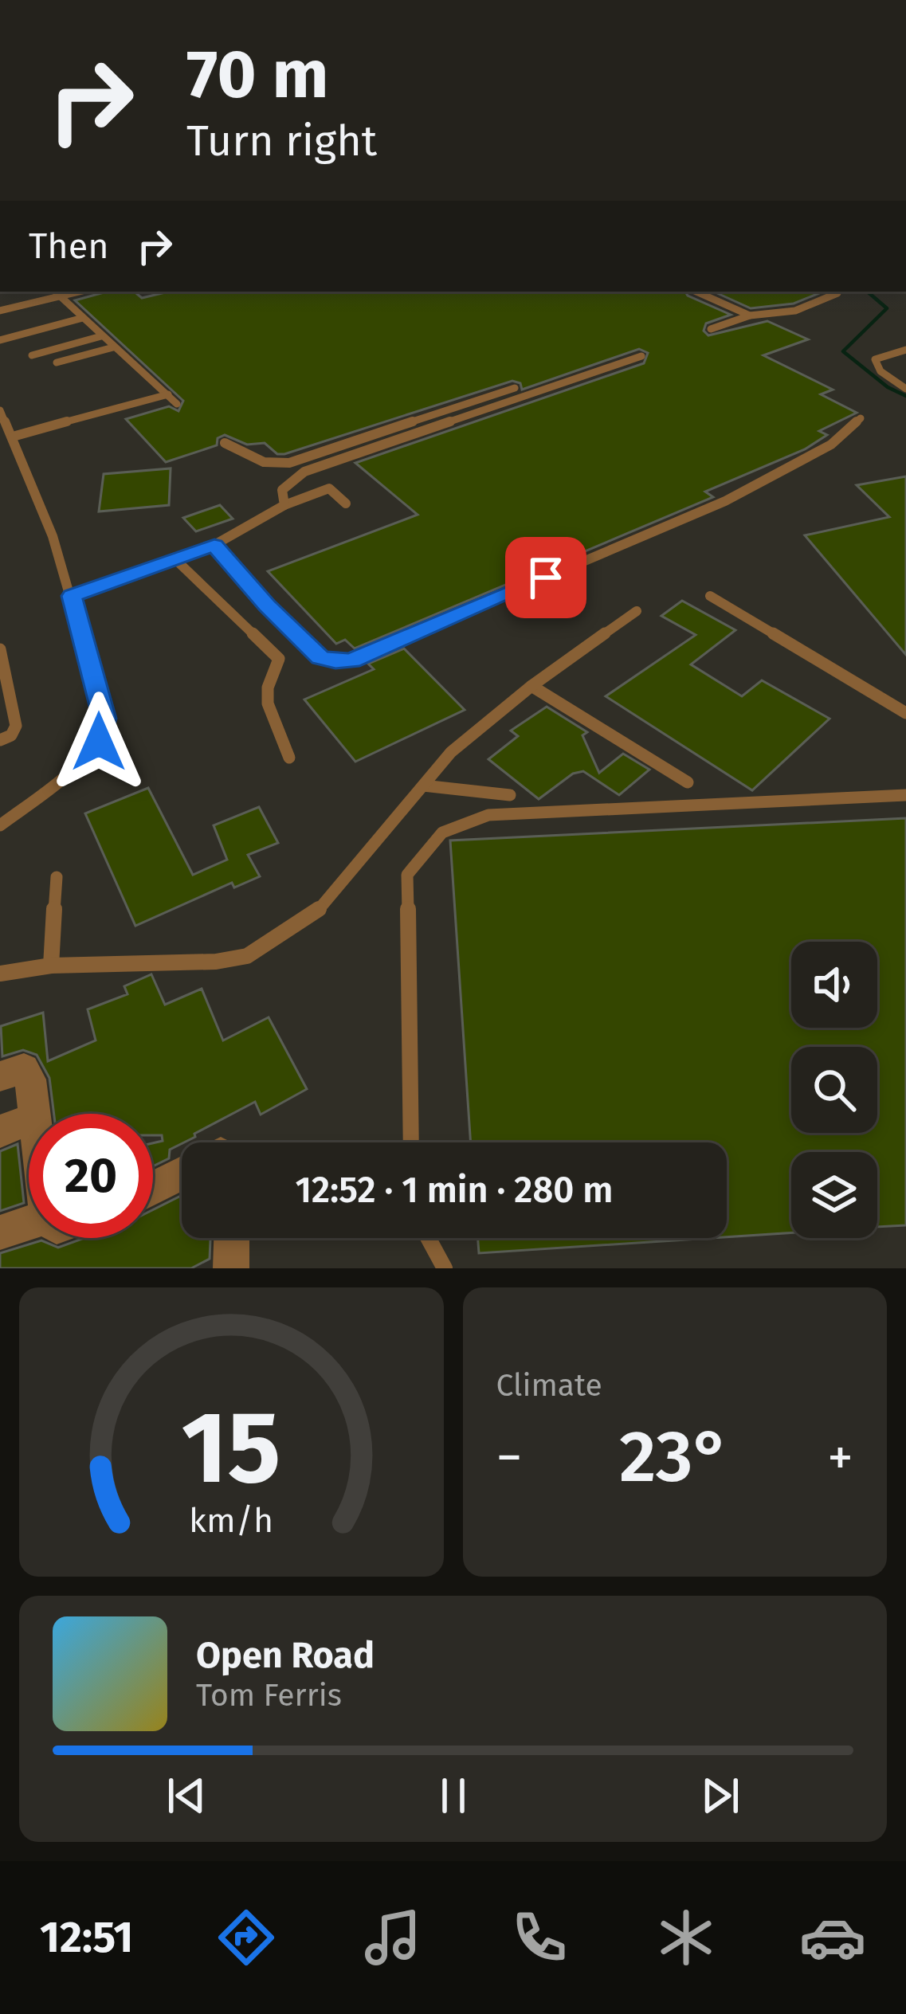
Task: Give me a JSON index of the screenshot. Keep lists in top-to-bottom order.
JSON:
{
  "page": {
    "turn": ["70 m", "Turn right"],
    "then": "Then",
    "limit": "20",
    "trip": "12:52 · 1 min · 280 m",
    "tile": "Climate",
    "heat": ["−", "23°", "+"],
    "song": ["Open Road", "Tom Ferris"],
    "tabs": "12:51",
    "gauge": ["15", "km/h"]
  }
}
